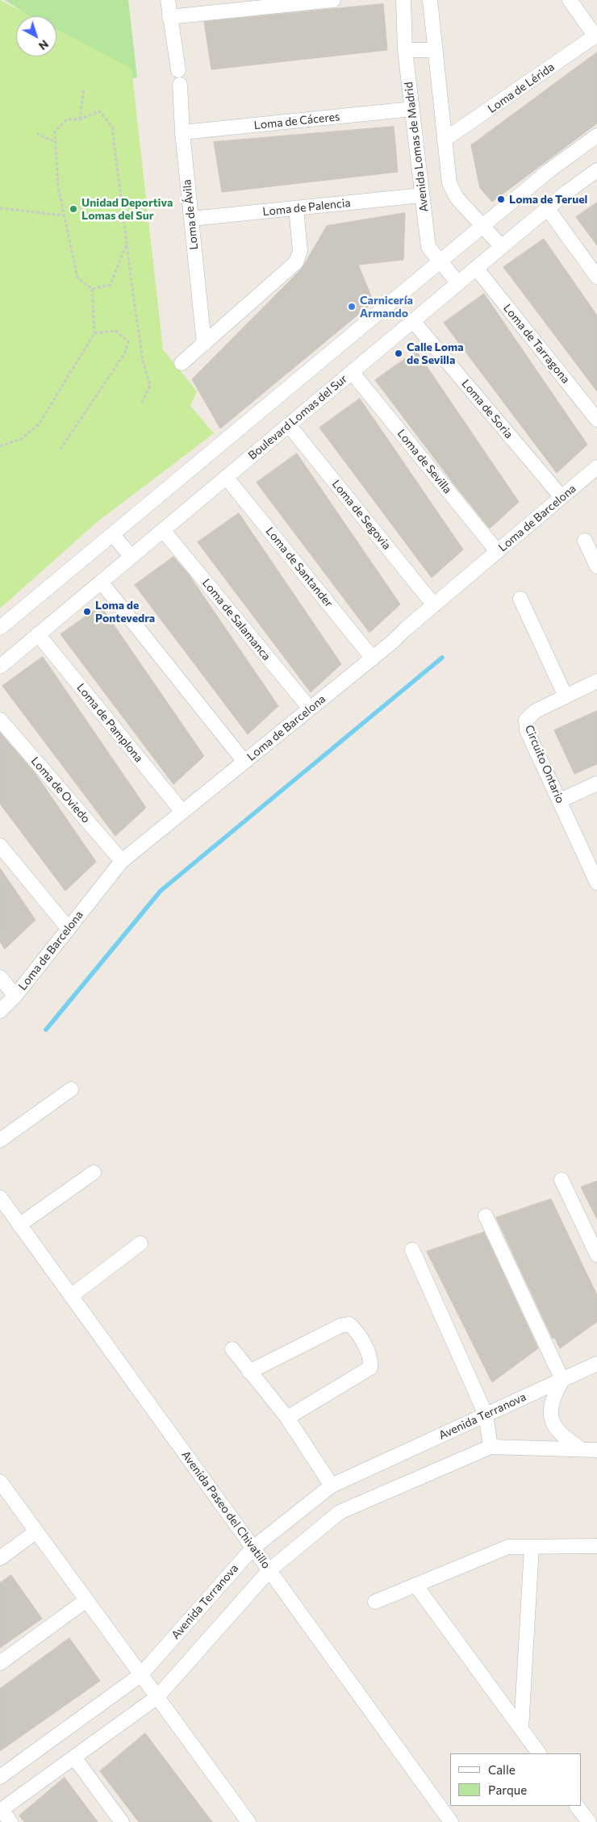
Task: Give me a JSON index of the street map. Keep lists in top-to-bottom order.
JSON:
{
  "streets": {
    "street": [
      "Loma de Lérida",
      "Loma de Cáceres",
      "Avenida Lomas de Madrid",
      "Loma de Palencia",
      "Loma de Ávila",
      "Loma de Tarragona",
      "Loma de Soria",
      "Boulevard Lomas del Sur",
      "Loma de Sevilla",
      "Loma de Segovia",
      "Loma de Barcelona",
      "Loma de Santander",
      "Loma de Salamanca",
      "Loma de Pamplona",
      "Circuito Ontario",
      "Loma de Oviedo",
      "Avenida Terranova",
      "Avenida Paseo del Chivatillo"
    ]
  },
  "crossings": [
    ["Loma de Cáceres", "Avenida Lomas de Madrid"],
    ["Loma de Cáceres", "Loma de Ávila"],
    ["Avenida Lomas de Madrid", "Loma de Palencia"],
    ["Avenida Lomas de Madrid", "Boulevard Lomas del Sur"],
    ["Loma de Palencia", "Loma de Ávila"],
    ["Loma de Tarragona", "Boulevard Lomas del Sur"],
    ["Loma de Soria", "Boulevard Lomas del Sur"],
    ["Loma de Soria", "Loma de Barcelona"],
    ["Boulevard Lomas del Sur", "Loma de Sevilla"],
    ["Boulevard Lomas del Sur", "Loma de Segovia"],
    ["Boulevard Lomas del Sur", "Loma de Santander"],
    ["Boulevard Lomas del Sur", "Loma de Salamanca"],
    ["Boulevard Lomas del Sur", "Loma de Pamplona"],
    ["Loma de Sevilla", "Loma de Barcelona"],
    ["Loma de Segovia", "Loma de Barcelona"],
    ["Loma de Barcelona", "Loma de Santander"],
    ["Loma de Barcelona", "Loma de Salamanca"],
    ["Loma de Barcelona", "Loma de Pamplona"],
    ["Loma de Barcelona", "Loma de Oviedo"],
    ["Avenida Terranova", "Avenida Paseo del Chivatillo"]
  ],
  "places": [
    "Loma de Teruel",
    "Unidad Deportiva Lomas del Sur",
    "Carnicería Armando",
    "Calle Loma de Sevilla",
    "Loma de Pontevedra"
  ],
  "legend": ["Calle", "Parque"],
  "north": "bottom right"
}
